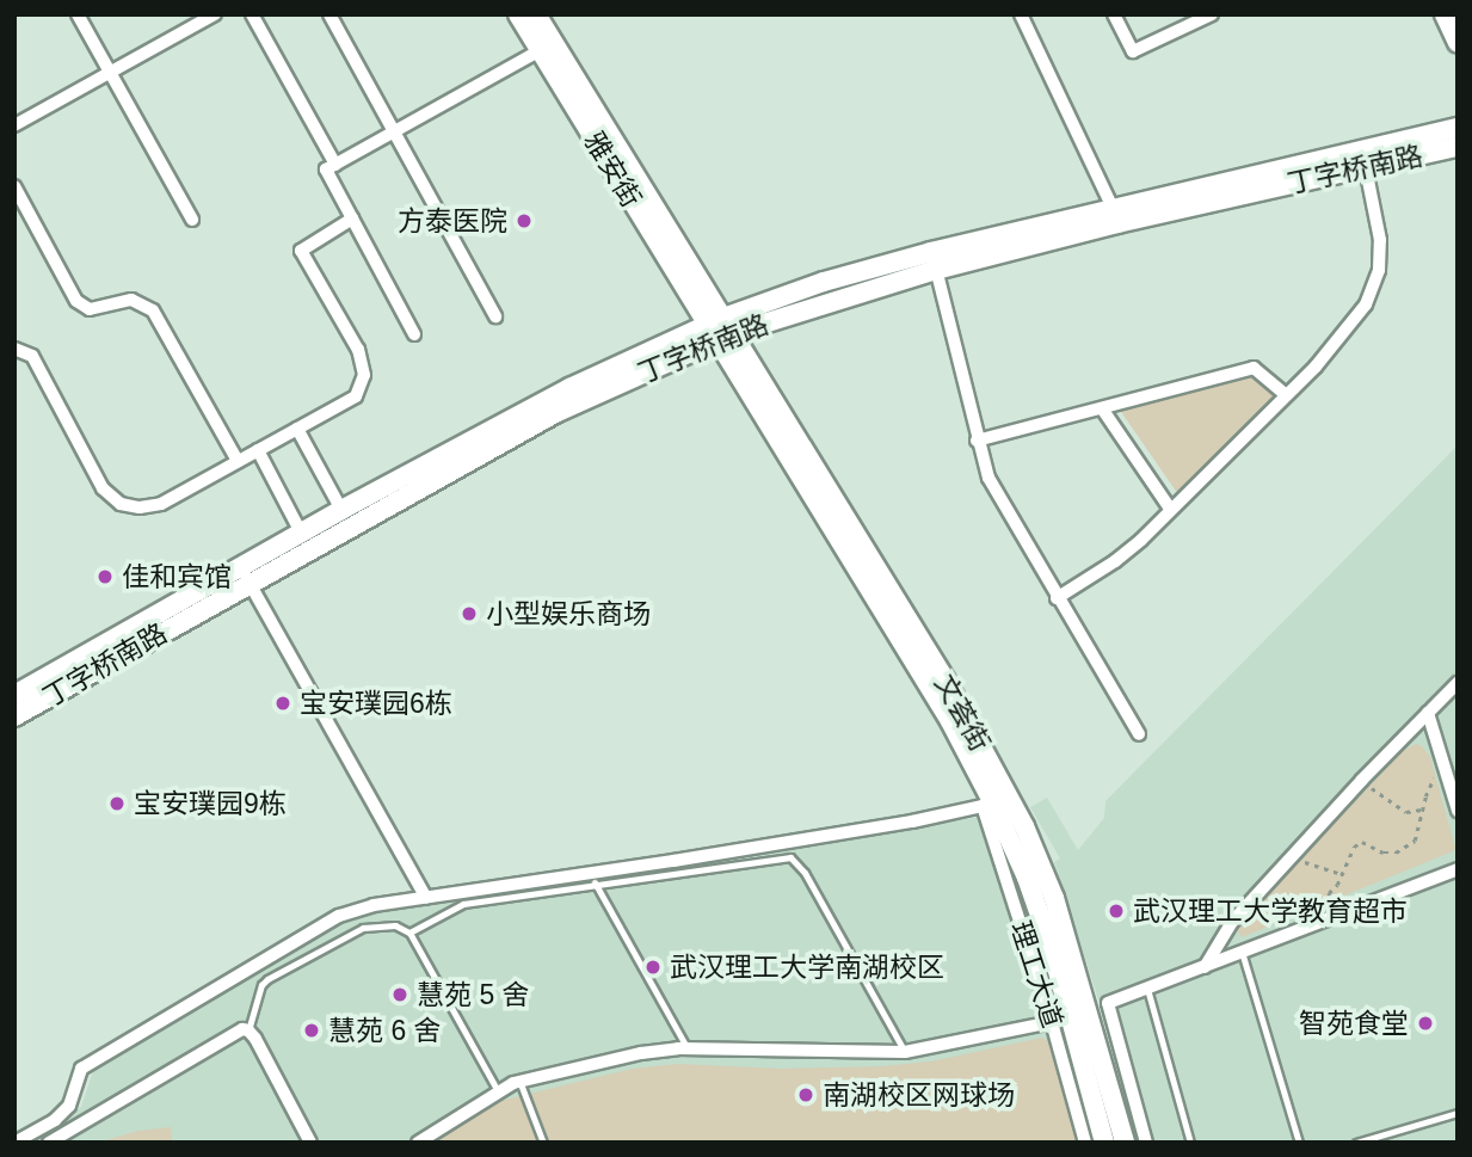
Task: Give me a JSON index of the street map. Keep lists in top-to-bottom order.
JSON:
{
  "streets": {
    "main road": ["雅安街", "丁字桥南路", "文荟街"],
    "street": ["理工大道"]
  },
  "crossings": [
    ["雅安街", "丁字桥南路"],
    ["雅安街", "文荟街"],
    ["丁字桥南路", "文荟街"],
    ["文荟街", "理工大道"]
  ],
  "places": [
    "方泰医院",
    "佳和宾馆",
    "小型娱乐商场",
    "宝安璞园6栋",
    "宝安璞园9栋",
    "武汉理工大学教育超市",
    "武汉理工大学南湖校区",
    "慧苑 5 舍",
    "智苑食堂",
    "慧苑 6 舍",
    "南湖校区网球场"
  ]
}
